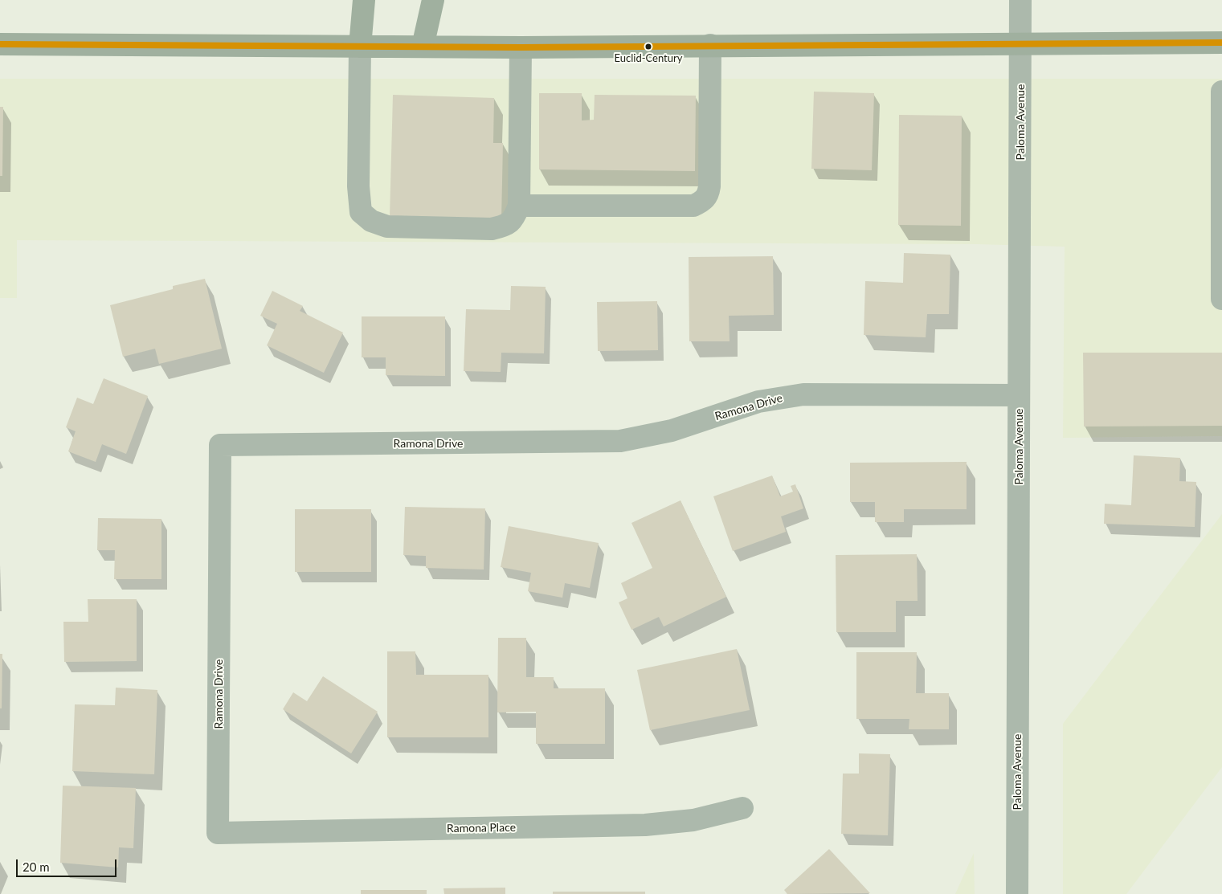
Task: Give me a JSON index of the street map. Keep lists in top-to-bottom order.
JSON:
{
  "streets": {
    "street": ["Paloma Avenue", "Ramona Drive", "Ramona Place"]
  },
  "crossings": [
    ["Paloma Avenue", "Ramona Drive"],
    ["Ramona Drive", "Ramona Place"]
  ],
  "places": ["Euclid-Century"],
  "scale_bar": "20 m"
}
